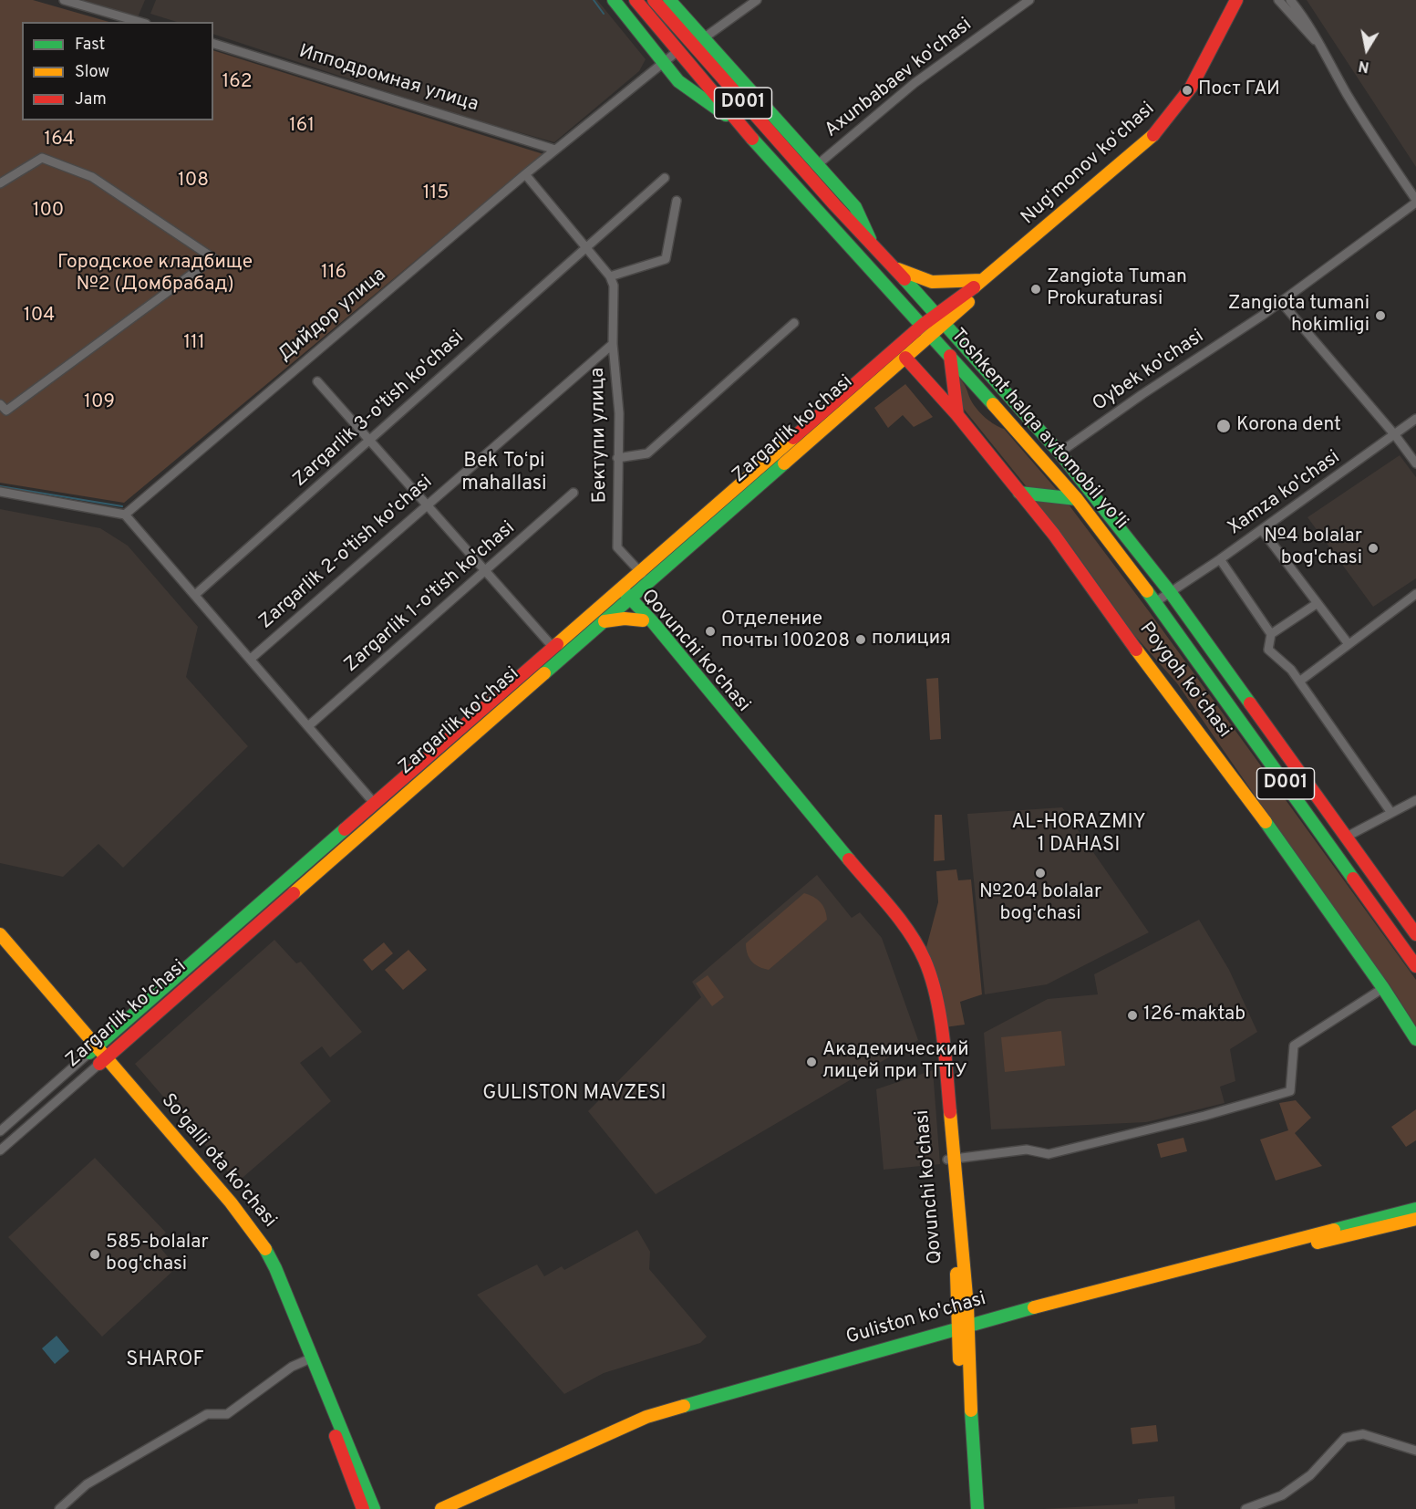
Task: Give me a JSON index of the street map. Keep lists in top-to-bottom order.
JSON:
{
  "streets": {
    "main road": [
      "D001",
      "Nugʻmonov koʻchasi",
      "Zargarlik ko'chasi",
      "Toshkent halqa avtomobil yo'li",
      "Qovunchi ko'chasi",
      "Poygoh koʻchasi",
      "So'galli ota ko'chasi",
      "Guliston ko'chasi"
    ],
    "street": [
      "Axunbabaev ko'chasi",
      "Ипподромная улица",
      "Дийдор улица",
      "Oybek ko'chasi",
      "Zargarlik 3-o'tish ko'chasi",
      "Бектупи улица",
      "Xamza ko'chasi",
      "Zargarlik 2-o'tish ko'chasi",
      "Zargarlik 1-o'tish ko'chasi"
    ]
  },
  "crossings": [
    ["Ипподромная улица", "Дийдор улица"],
    ["Nugʻmonov koʻchasi", "Zargarlik ko'chasi"],
    ["Nugʻmonov koʻchasi", "Toshkent halqa avtomobil yo'li"],
    ["Дийдор улица", "Toshkent halqa avtomobil yo'li"],
    ["Oybek ko'chasi", "Toshkent halqa avtomobil yo'li"],
    ["Zargarlik ko'chasi", "Toshkent halqa avtomobil yo'li"],
    ["Zargarlik ko'chasi", "Бектупи улица"],
    ["Zargarlik ko'chasi", "Qovunchi ko'chasi"],
    ["Zargarlik ko'chasi", "Poygoh koʻchasi"],
    ["Zargarlik ko'chasi", "So'galli ota ko'chasi"],
    ["Toshkent halqa avtomobil yo'li", "Xamza ko'chasi"],
    ["Бектупи улица", "Zargarlik 2-o'tish ko'chasi"],
    ["Qovunchi ko'chasi", "Guliston ko'chasi"]
  ],
  "districts": [
    "Bek Toʻpi mahallasi",
    "AL-HORAZMIY 1 DAHASI",
    "GULISTON MAVZESI",
    "SHAROF"
  ],
  "parks": [
    "162",
    "161",
    "164",
    "108",
    "115",
    "100",
    "Городское кладбище №2 (Домбрабад)",
    "116",
    "104",
    "111",
    "109"
  ],
  "places": [
    "Пост ГАИ",
    "Zangiota Tuman Prokuraturasi",
    "Zangiota tumani hokimligi",
    "Korona dent",
    "№4 bolalar bog'chasi",
    "Отделение почты 100208",
    "полиция",
    "№204 bolalar bog'chasi",
    "126-maktab",
    "Академический лицей при ТГТУ",
    "585-bolalar bog'chasi"
  ],
  "legend": ["Fast", "Slow", "Jam"],
  "north": "bottom"
}
